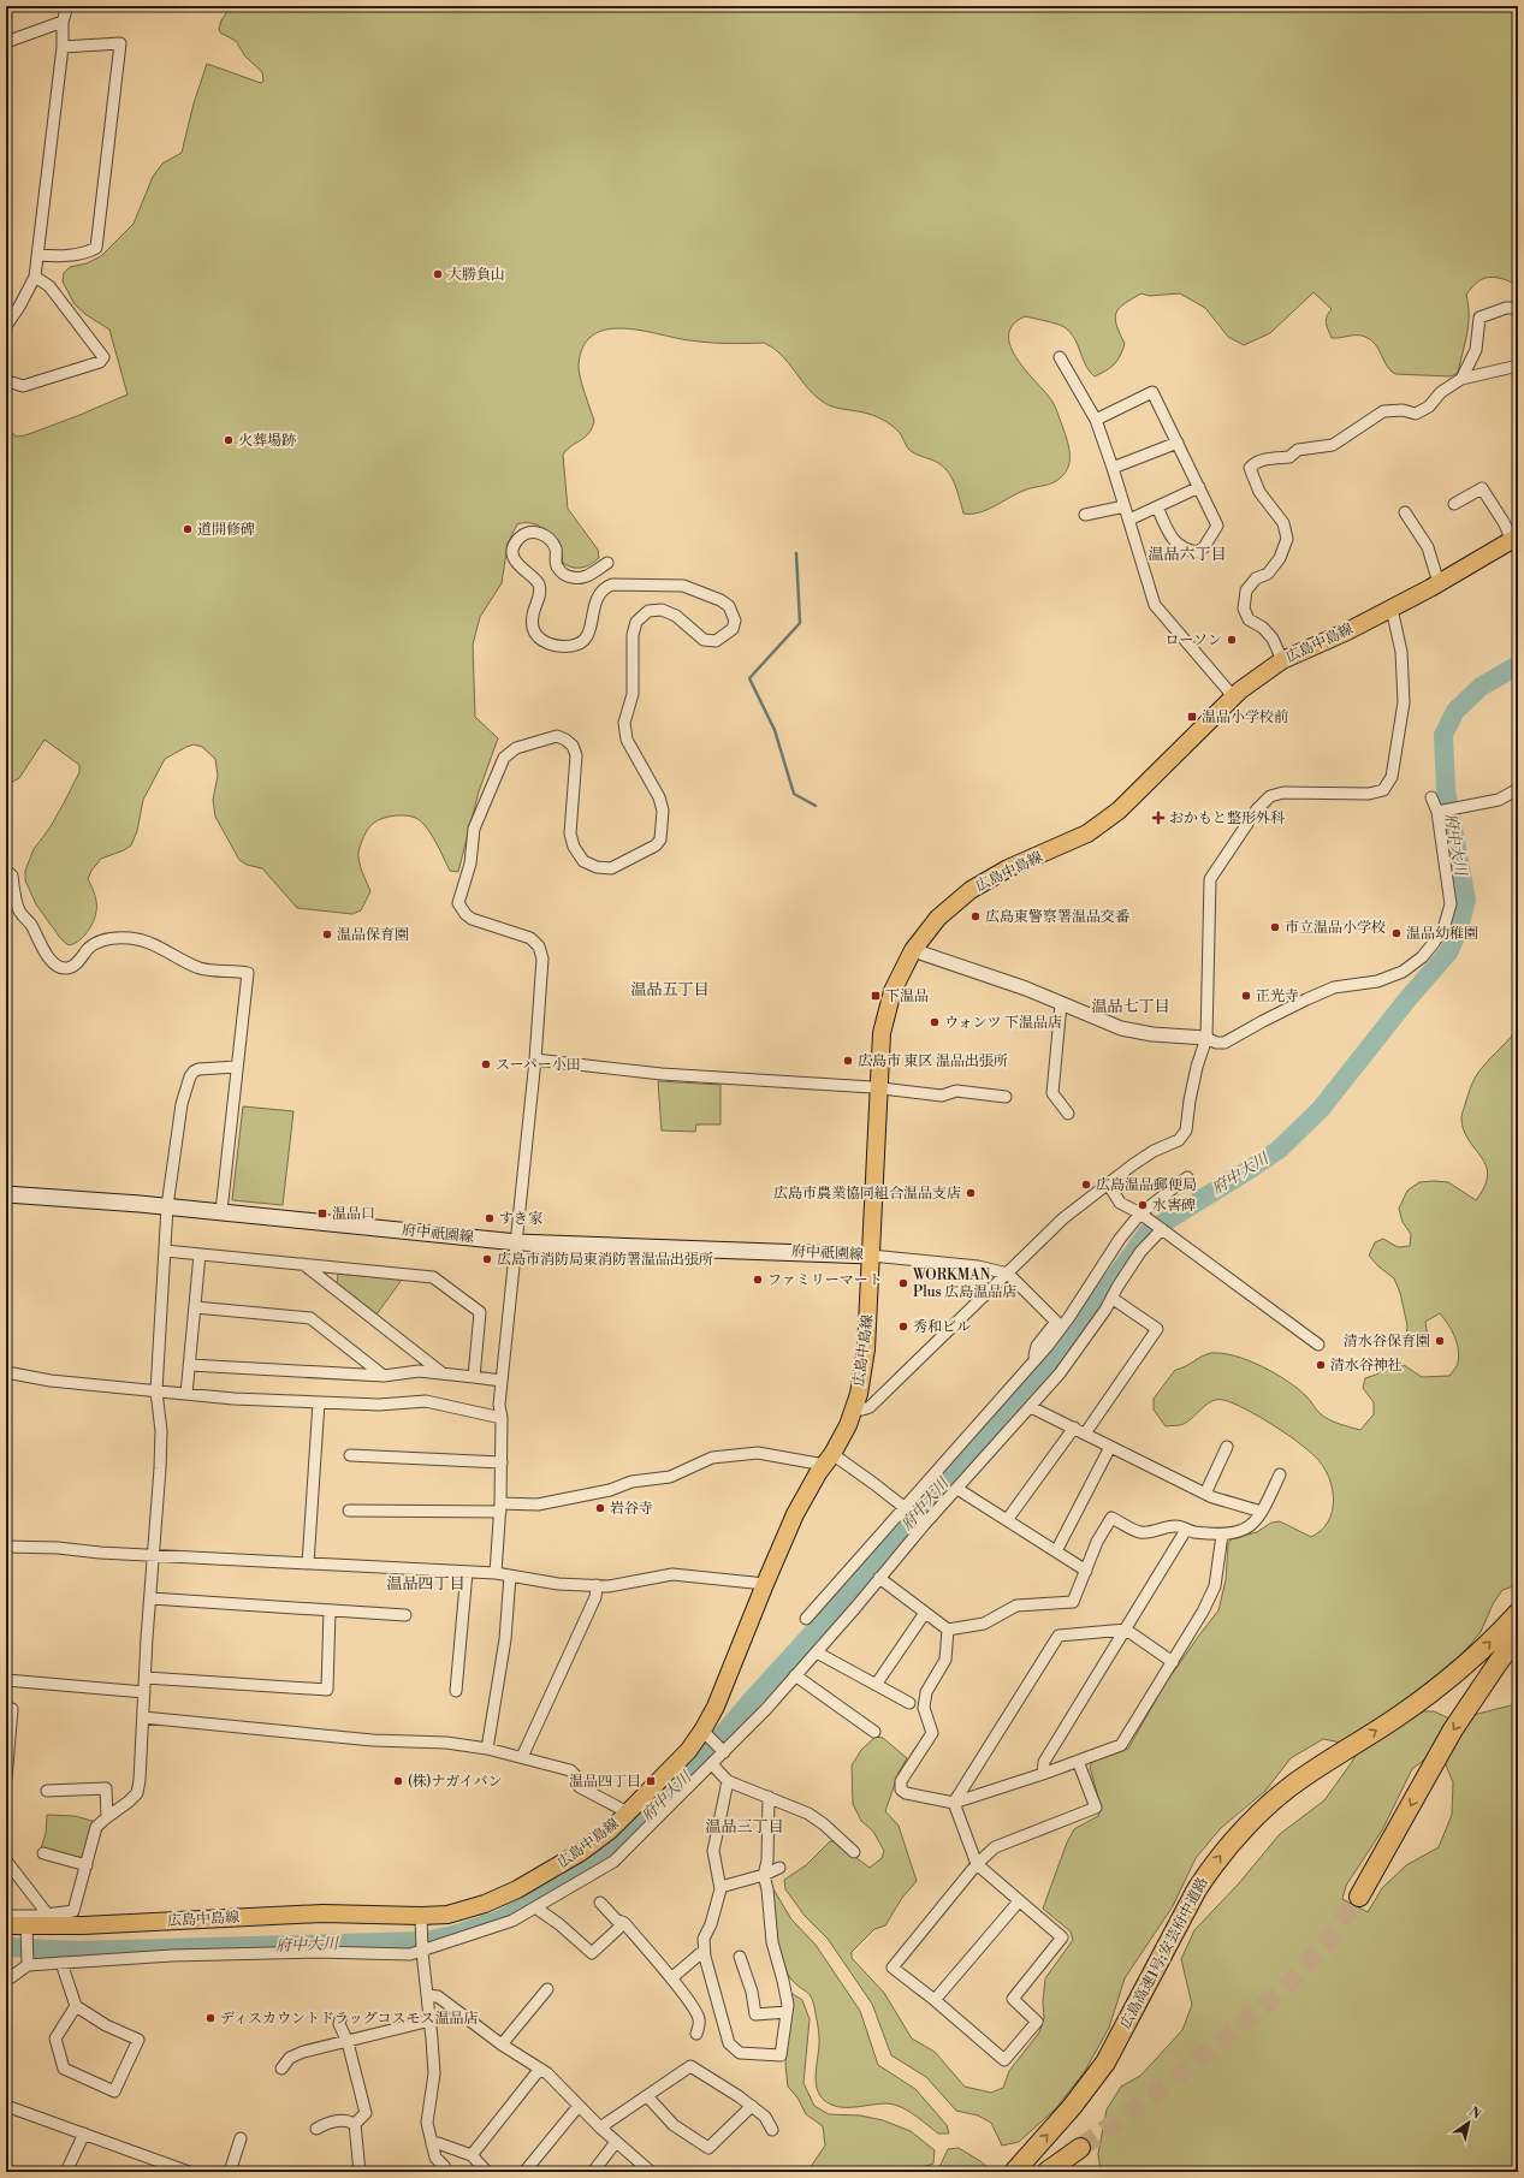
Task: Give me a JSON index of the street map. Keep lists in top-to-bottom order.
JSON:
{
  "streets": {
    "highway": ["広島高速1号;安芸府中道路"],
    "main road": ["広島中島線", "府中祇園線"]
  },
  "crossings": [
    ["広島中島線", "府中祇園線"]
  ],
  "districts": [
    "温品六丁目",
    "温品五丁目",
    "温品七丁目",
    "温品四丁目",
    "温品三丁目"
  ],
  "water": ["府中大川"],
  "places": {
    "other": [
      "大勝負山",
      "火葬場跡",
      "道開修碑",
      "ローソン",
      "広島東警察署温品交番",
      "市立温品小学校",
      "温品幼稚園",
      "温品保育園",
      "正光寺",
      "ウォンツ 下温品店",
      "広島市 東区 温品出張所",
      "スーパー小田",
      "広島温品郵便局",
      "広島市農業協同組合温品支店",
      "水害碑",
      "すき家",
      "広島市消防局東消防署温品出張所",
      "ファミリーマート",
      "WORKMAN Plus 広島温品店",
      "秀和ビル",
      "清水谷保育園",
      "清水谷神社",
      "岩谷寺",
      "(株)ナガイパン",
      "ディスカウントドラッグコスモス温品店"
    ],
    "transit": [
      "温品小学校前",
      "下温品",
      "温品口",
      "温品四丁目"
    ],
    "health": ["おかもと整形外科"]
  },
  "north": "top right"
}
